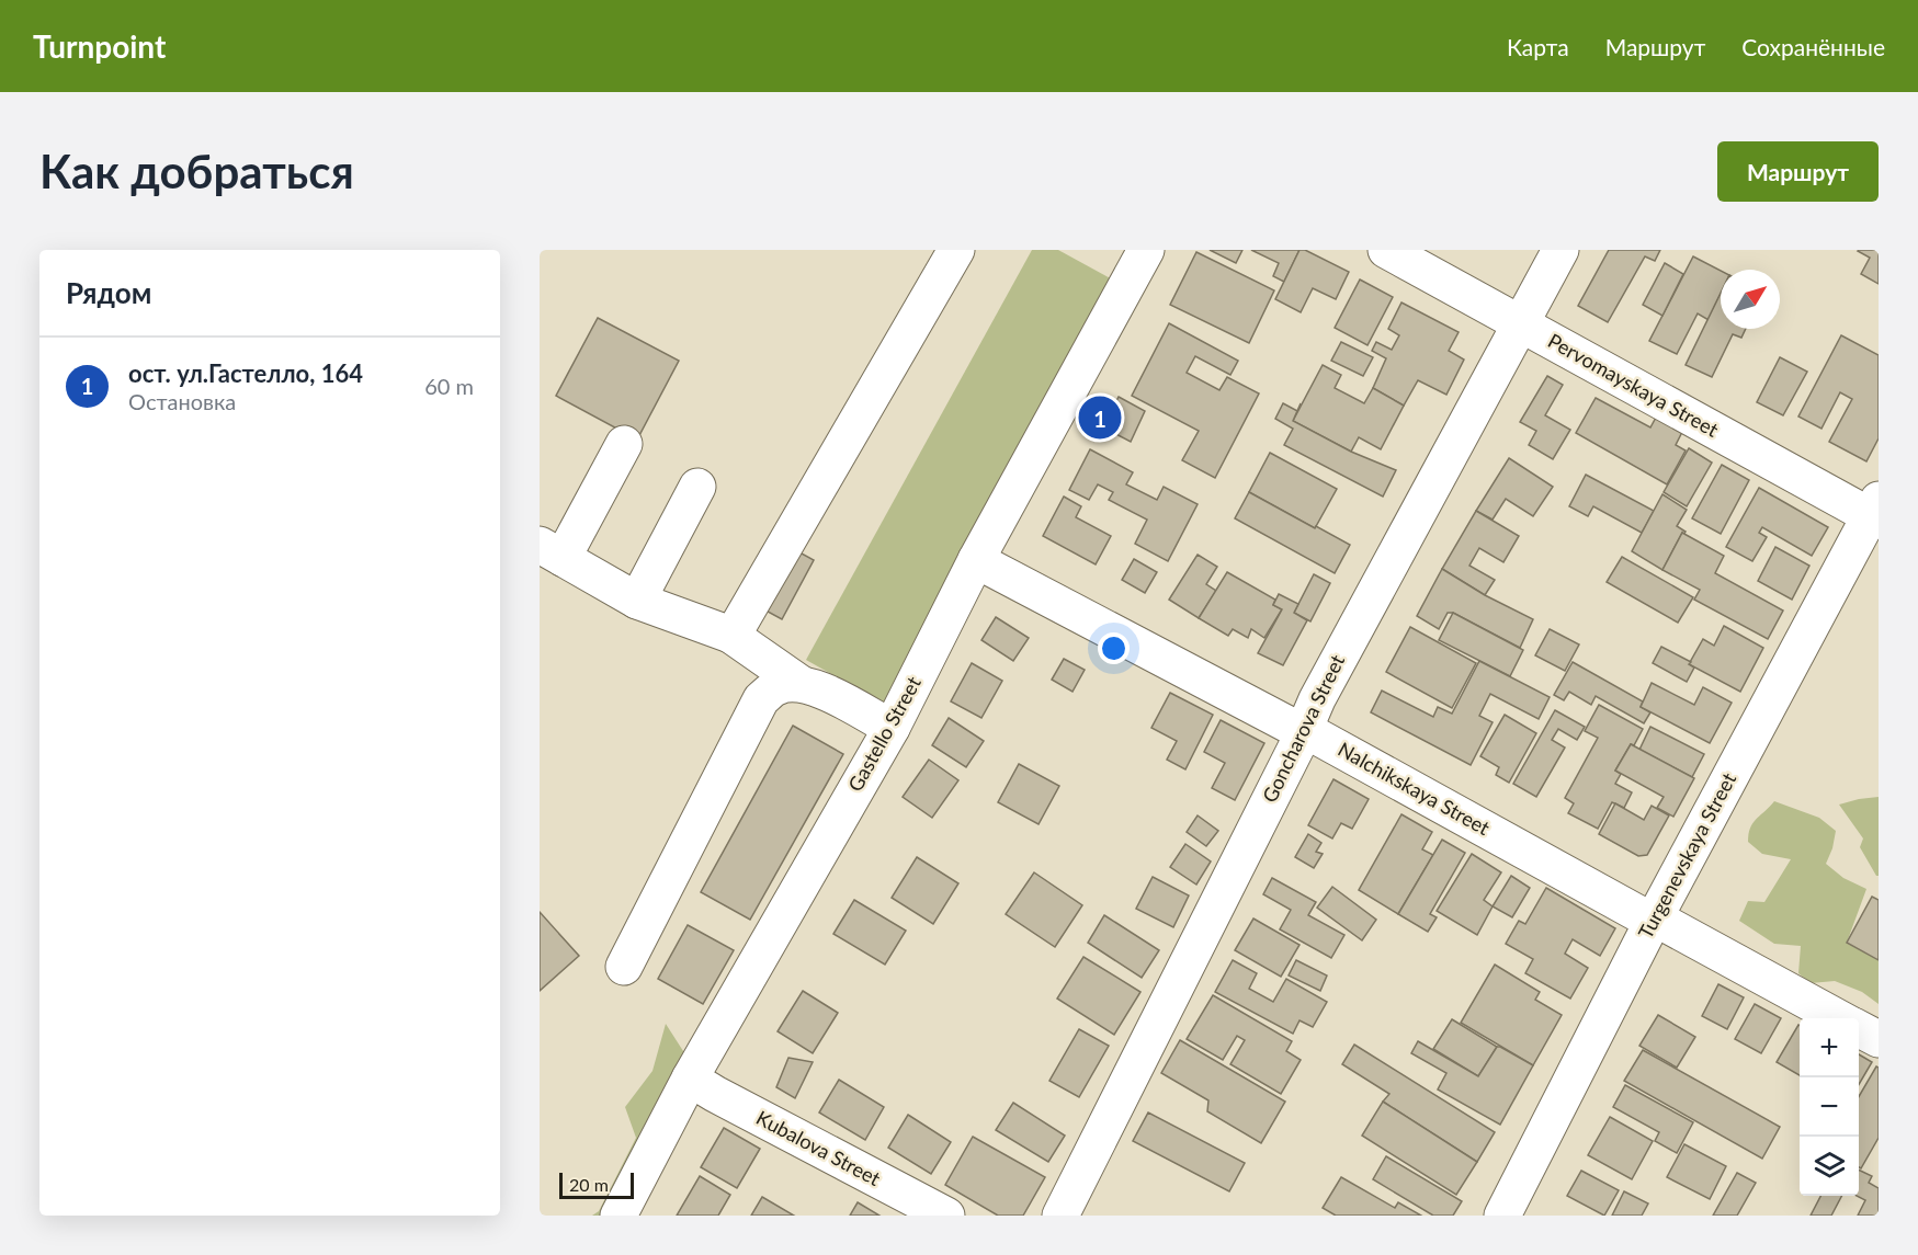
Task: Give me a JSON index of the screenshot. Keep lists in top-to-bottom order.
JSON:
{
  "streets": {
    "street": [
      "Pervomayskaya Street",
      "Goncharova Street",
      "Gastello Street",
      "Nalchikskaya Street",
      "Turgenevskaya Street",
      "Kubalova Street"
    ]
  },
  "crossings": [
    ["Pervomayskaya Street", "Goncharova Street"],
    ["Pervomayskaya Street", "Turgenevskaya Street"],
    ["Goncharova Street", "Nalchikskaya Street"],
    ["Gastello Street", "Nalchikskaya Street"],
    ["Gastello Street", "Kubalova Street"],
    ["Nalchikskaya Street", "Turgenevskaya Street"]
  ],
  "scale_bar": "20 m",
  "north": "top right",
  "page": {
    "header": "Turnpoint",
    "nav": ["Карта", "Маршрут", "Сохранённые"],
    "buttons": "Маршрут",
    "title": "Как добраться",
    "heading": "Рядом",
    "list": [
      {
        "mark": "1",
        "name": "ост. ул.Гастелло, 164",
        "note": "Остановка",
        "value": "60 m"
      }
    ],
    "pins": "1",
    "map_buttons": ["+", "−"],
    "scale": "20 m"
  }
}
